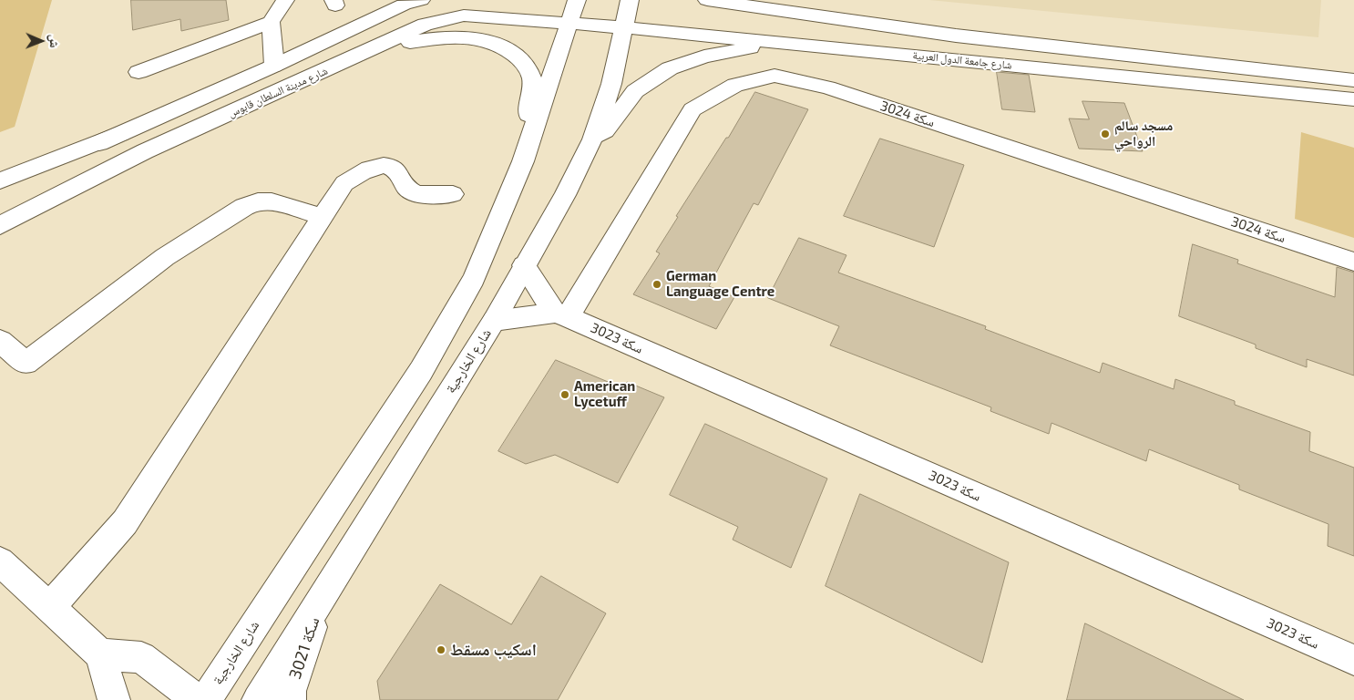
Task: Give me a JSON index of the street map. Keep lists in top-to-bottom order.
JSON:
{
  "streets": {
    "main road": [
      "شارع جامعة الدول العربية",
      "شارع مدينة السلطان قابوس",
      "سكة 3024",
      "سكة 3023",
      "شارع الخارجية",
      "سكة 3021"
    ]
  },
  "crossings": [
    ["شارع جامعة الدول العربية", "شارع مدينة السلطان قابوس"],
    ["شارع جامعة الدول العربية", "شارع الخارجية"],
    ["شارع مدينة السلطان قابوس", "شارع الخارجية"],
    ["سكة 3024", "سكة 3023"],
    ["شارع الخارجية", "سكة 3021"]
  ],
  "places": [
    "مسجد سالم الرواحي",
    "German Language Centre",
    "American Lycetuff",
    "اسكيب مسقط"
  ],
  "north": "right"
}
